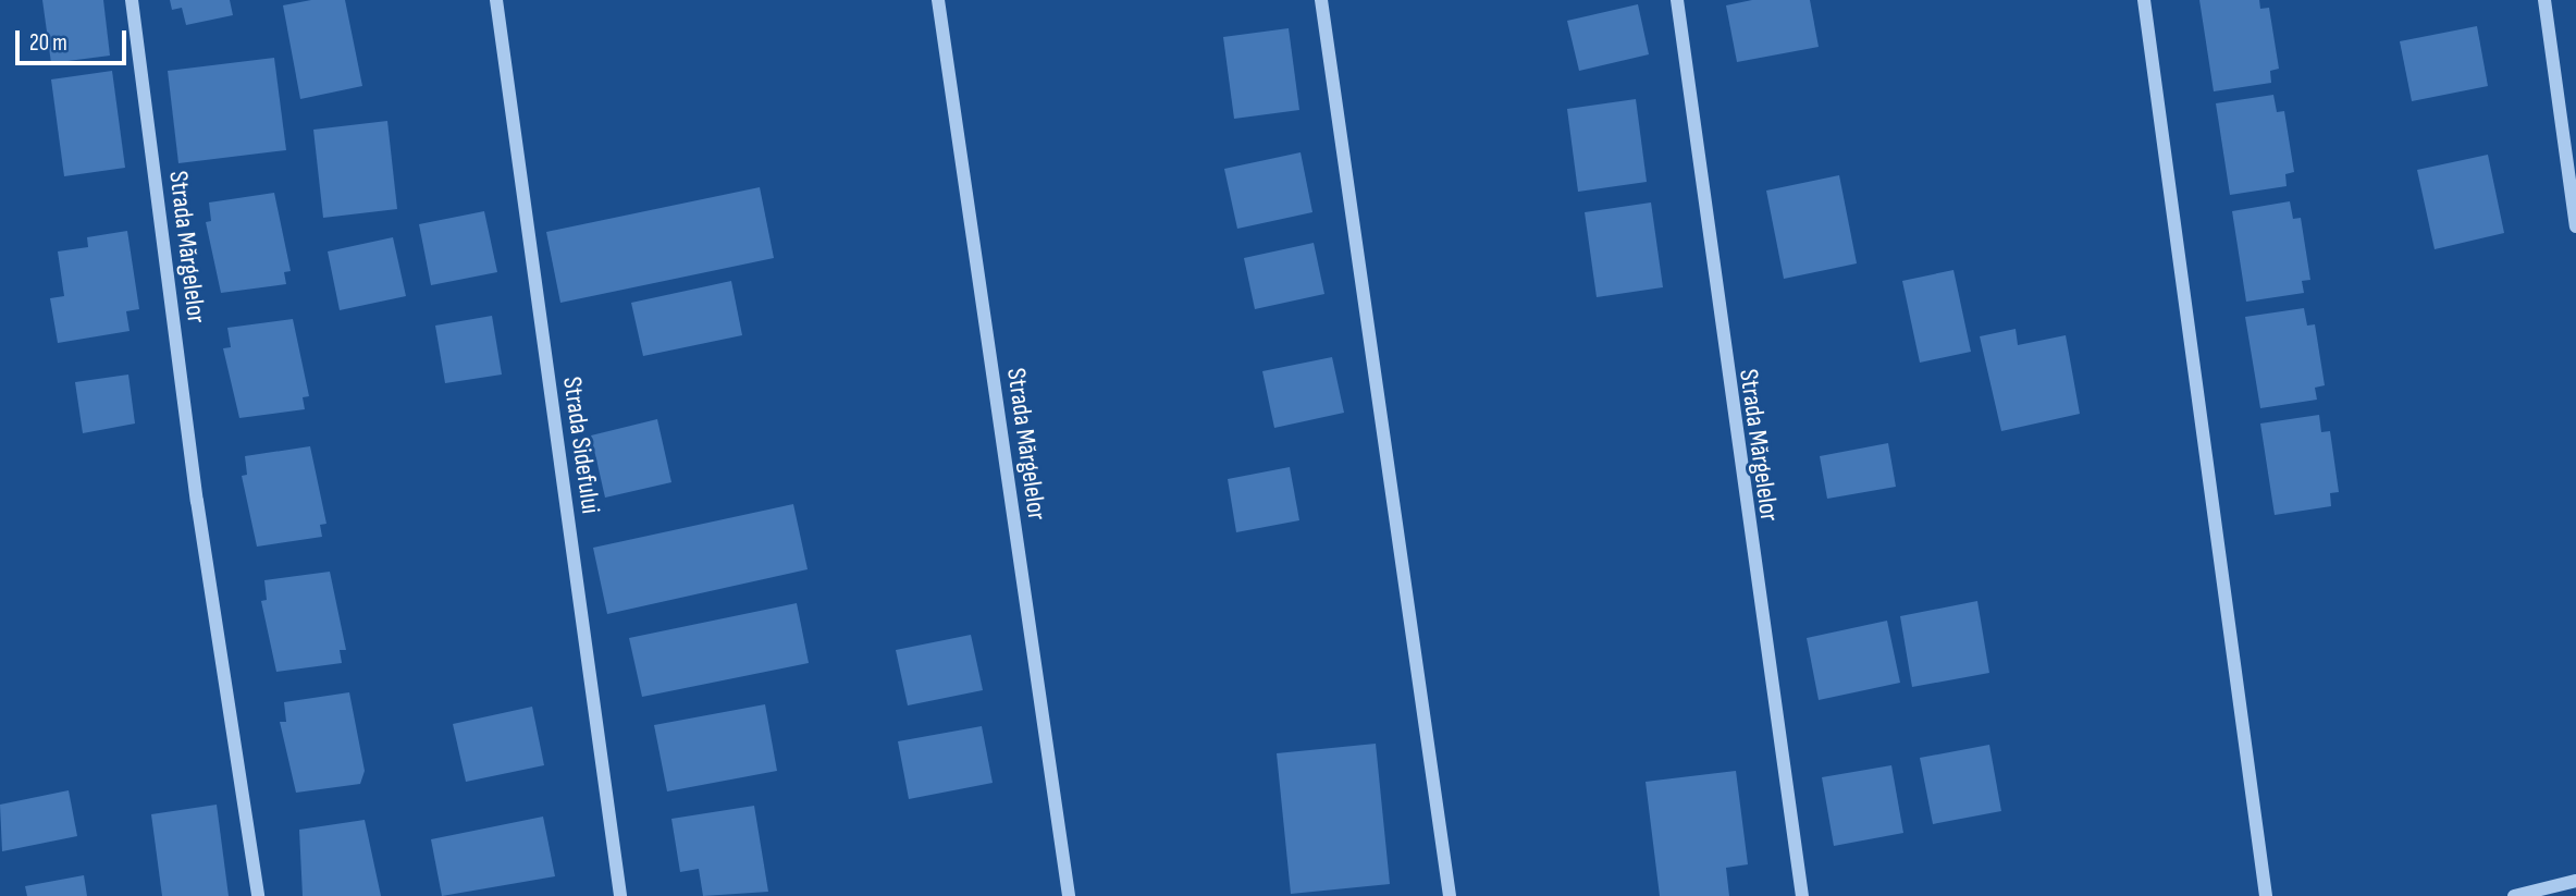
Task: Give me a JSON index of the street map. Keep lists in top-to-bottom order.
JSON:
{
  "streets": {
    "street": ["Strada Mărgelelor", "Strada Sidefului"]
  },
  "scale_bar": "20 m"
}
